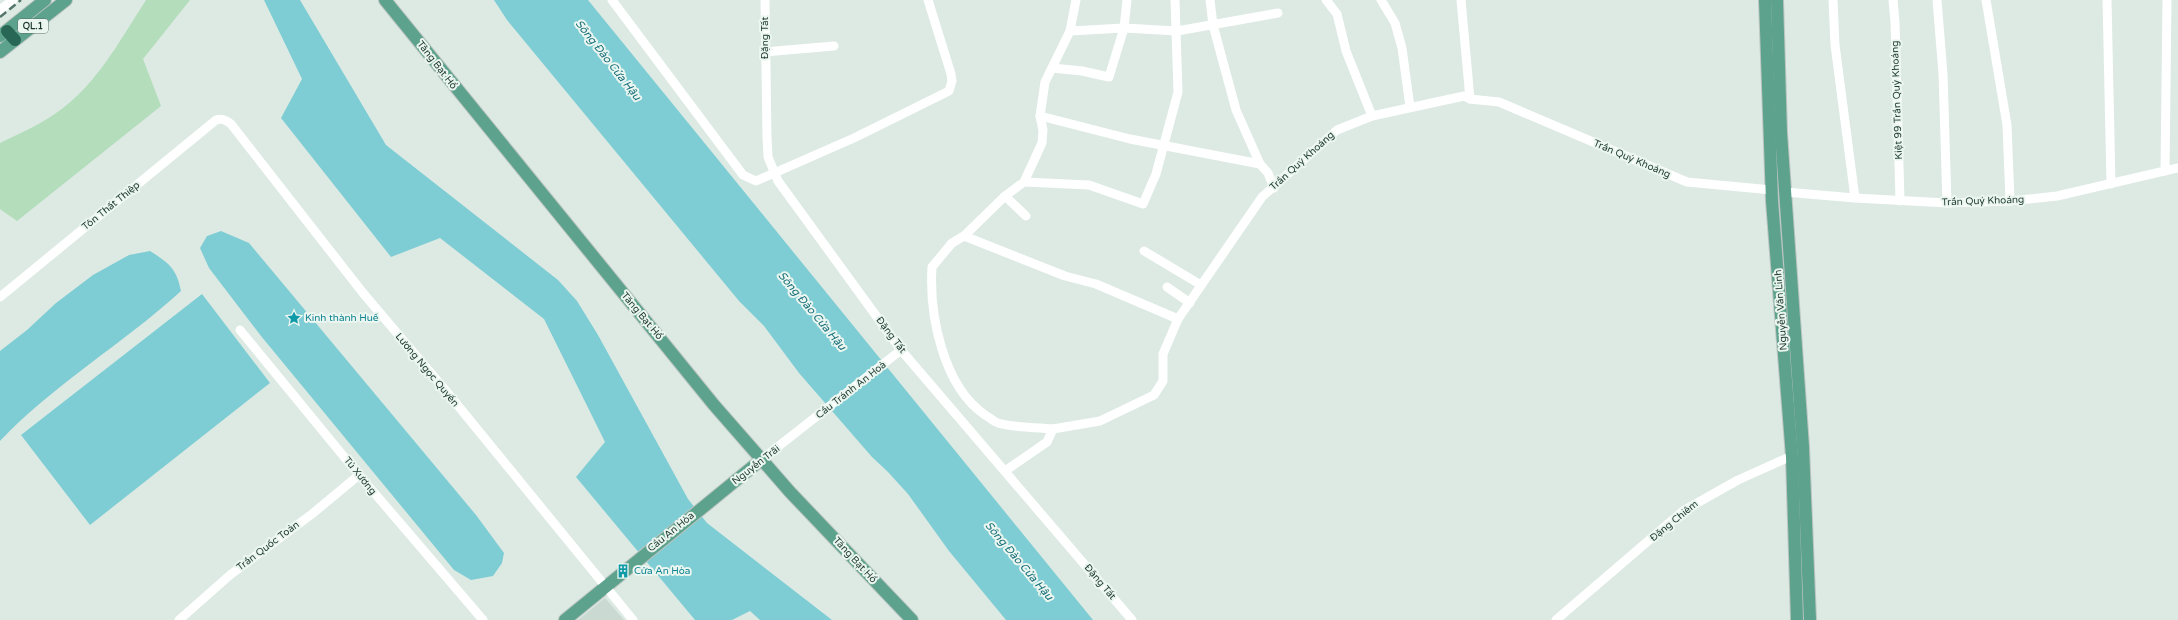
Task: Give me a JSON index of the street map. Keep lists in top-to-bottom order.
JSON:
{
  "streets": {
    "main road": [
      "QL.1",
      "Tăng Bạt Hổ",
      "Nguyễn Văn Linh",
      "Nguyễn Trãi",
      "Cầu An Hòa"
    ],
    "street": [
      "Đặng Tất",
      "Kiệt 99 Trần Quý Khoáng",
      "Trần Quý Khoáng",
      "Tôn Thất Thiệp",
      "Lương Ngọc Quyến",
      "Cầu Tránh An Hoà",
      "Tú Xương",
      "Đặng Chiêm",
      "Trần Quốc Toản"
    ]
  },
  "crossings": [
    ["Đặng Tất", "Cầu Tránh An Hoà"],
    ["Tăng Bạt Hổ", "Nguyễn Trãi"],
    ["Kiệt 99 Trần Quý Khoáng", "Trần Quý Khoáng"],
    ["Trần Quý Khoáng", "Nguyễn Văn Linh"],
    ["Tôn Thất Thiệp", "Lương Ngọc Quyến"],
    ["Nguyễn Văn Linh", "Đặng Chiêm"],
    ["Lương Ngọc Quyến", "Cầu An Hòa"],
    ["Cầu Tránh An Hoà", "Nguyễn Trãi"],
    ["Nguyễn Trãi", "Cầu An Hòa"],
    ["Tú Xương", "Trần Quốc Toản"]
  ],
  "water": ["Sông Đào Cửa Hậu"],
  "places": {
    "place": ["Kinh thành Huế"],
    "building": ["Cửa An Hòa"]
  }
}
